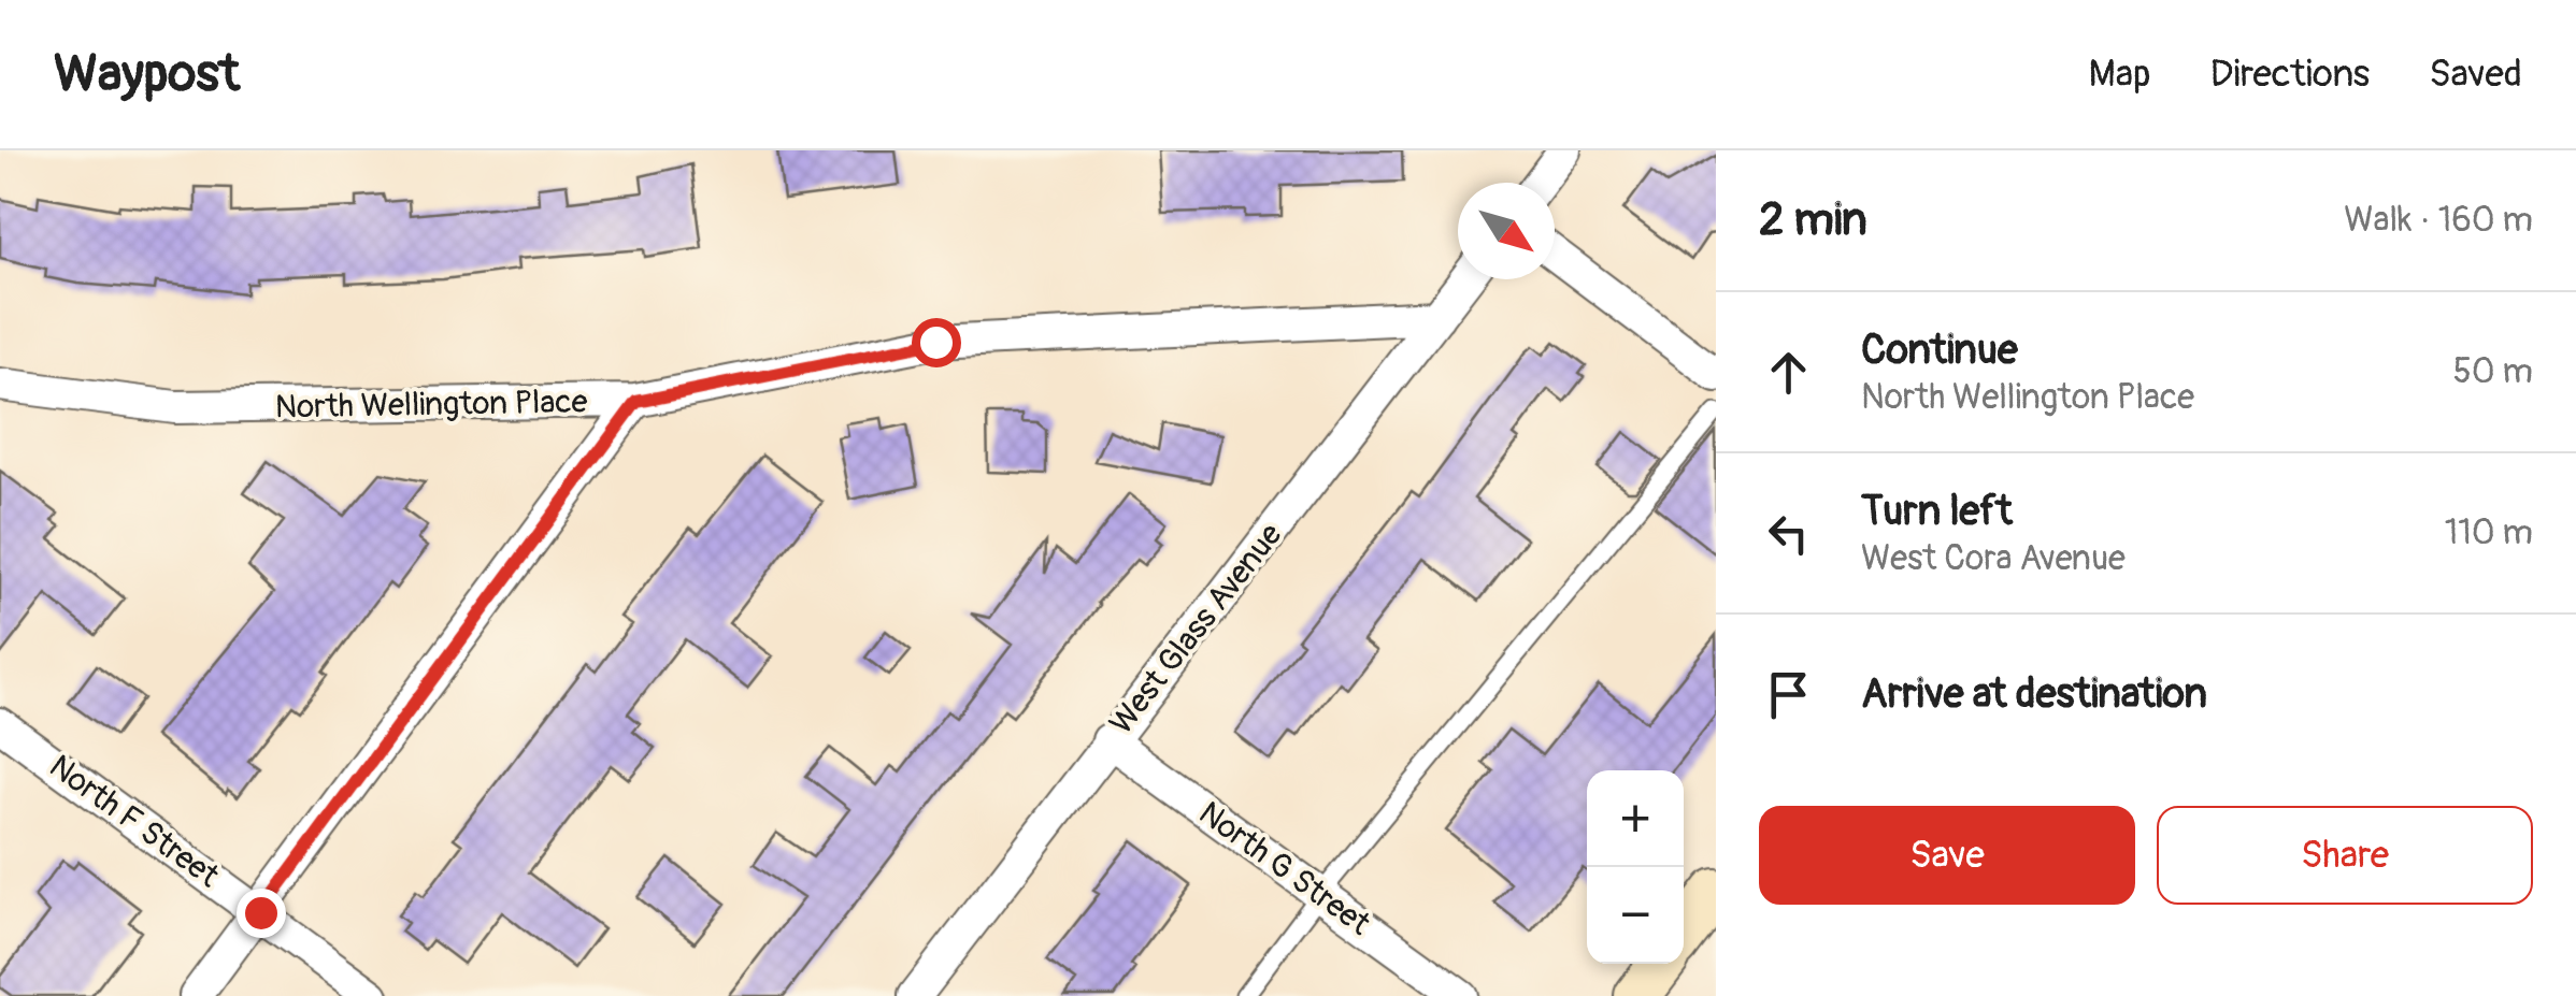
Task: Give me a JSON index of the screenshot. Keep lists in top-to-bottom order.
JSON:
{
  "streets": {
    "street": [
      "North Wellington Place",
      "West Glass Avenue",
      "North F Street",
      "North G Street"
    ]
  },
  "crossings": [
    ["North Wellington Place", "West Glass Avenue"],
    ["West Glass Avenue", "North G Street"]
  ],
  "north": "bottom right",
  "page": {
    "header": "Waypost",
    "nav": ["Map", "Directions", "Saved"],
    "heading": ["2 min", "Walk · 160 m"],
    "list": [
      ["Continue", "North Wellington Place", "50 m"],
      ["Turn left", "West Cora Avenue", "110 m"],
      "Arrive at destination"
    ],
    "map_buttons": ["+", "−"],
    "buttons": ["Save", "Share"]
  }
}
